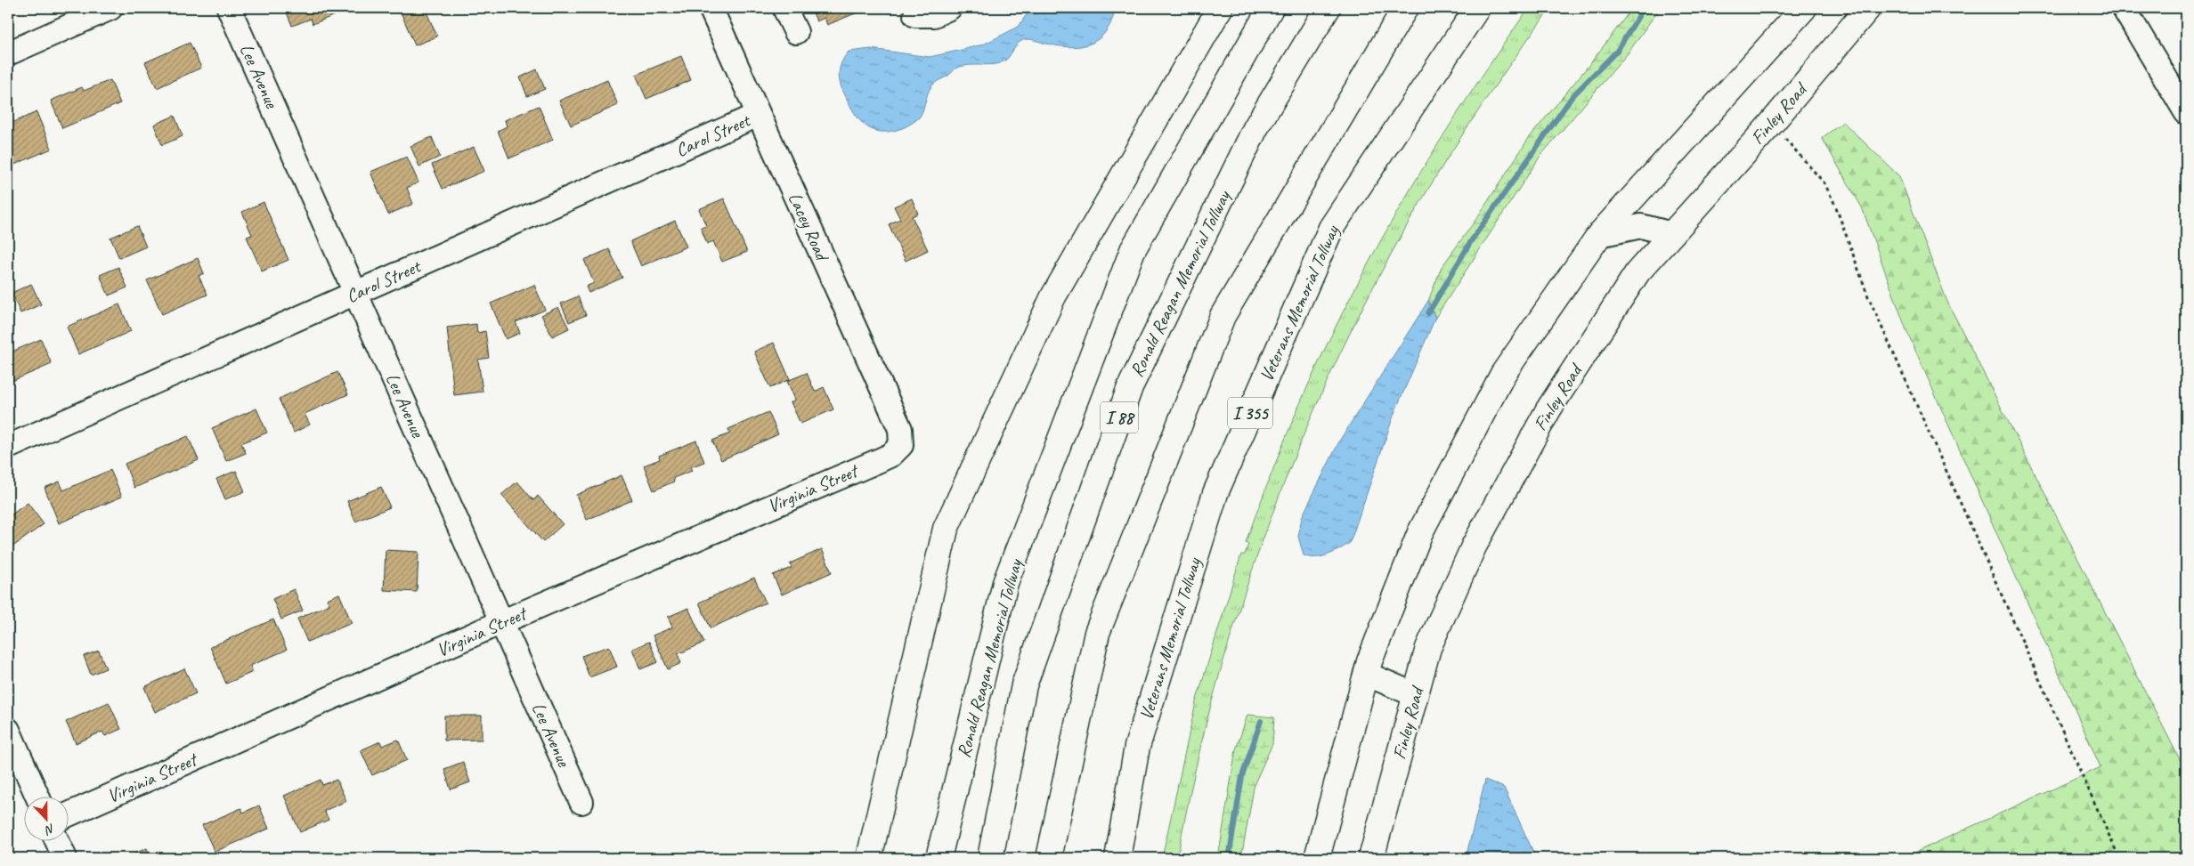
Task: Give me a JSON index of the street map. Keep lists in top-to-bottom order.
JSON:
{
  "streets": {
    "main road": [
      "Finley Road",
      "Ronald Reagan Memorial Tollway",
      "Veterans Memorial Tollway",
      "I 355",
      "I 88"
    ],
    "street": [
      "Lee Avenue",
      "Carol Street",
      "Lacey Road",
      "Virginia Street"
    ]
  },
  "crossings": [
    ["Lee Avenue", "Carol Street"],
    ["Lee Avenue", "Virginia Street"],
    ["Carol Street", "Lacey Road"],
    ["Lacey Road", "Virginia Street"]
  ],
  "north": "bottom"
}
